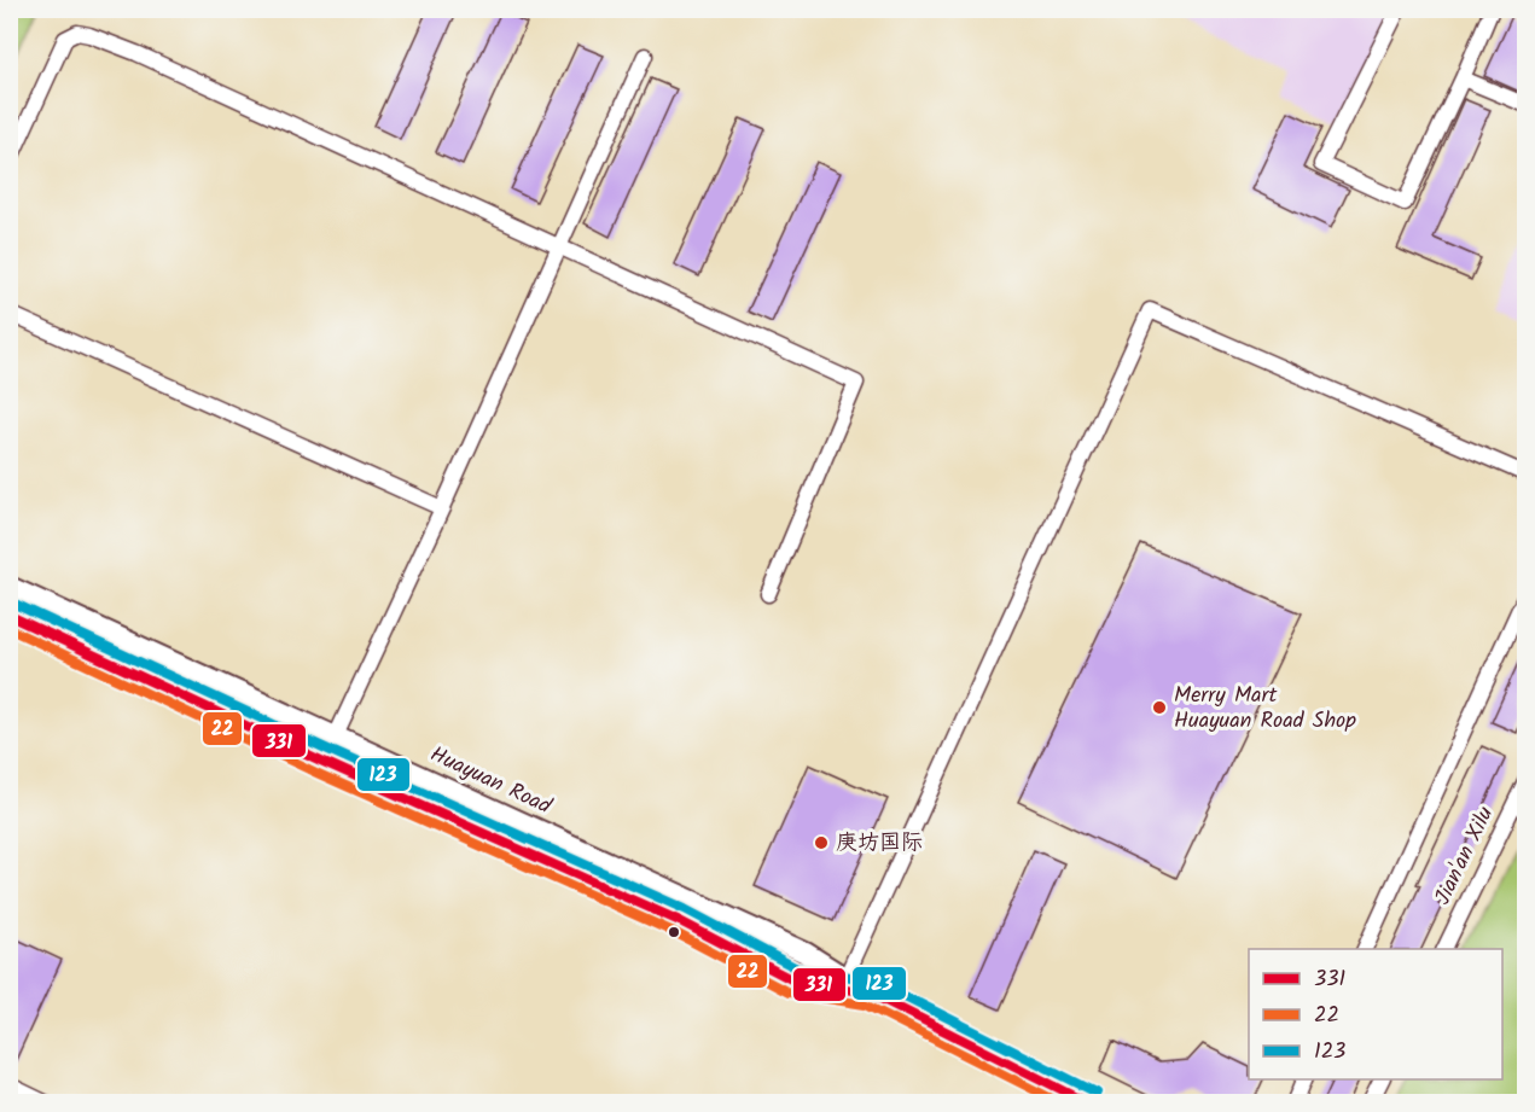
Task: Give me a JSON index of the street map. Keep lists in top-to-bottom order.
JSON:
{
  "streets": {
    "street": ["Huayuan Road", "Jian'an Xilu"]
  },
  "places": ["Merry Mart Huayuan Road Shop", "庚坊国际"],
  "lines": ["transit line 123", "transit line 331", "transit line 22"],
  "legend": ["331", "22", "123"]
}
